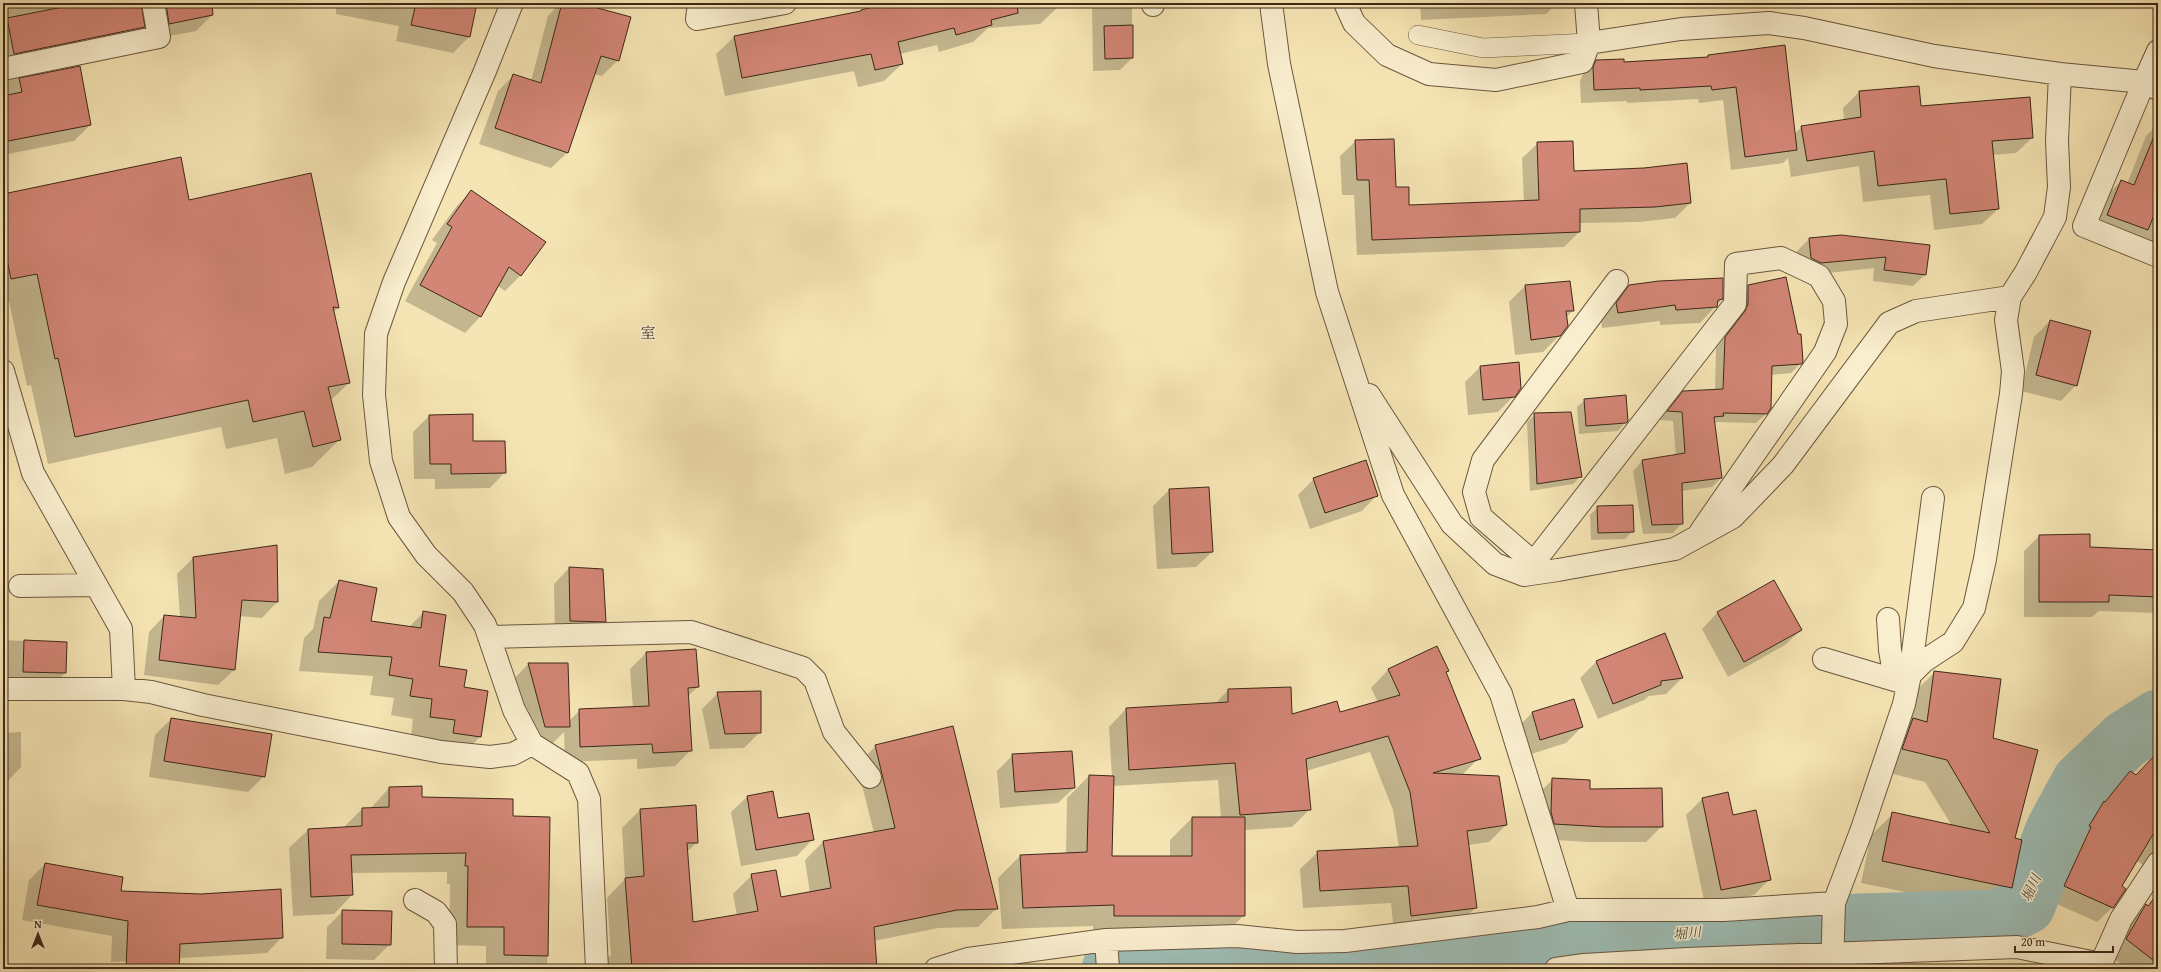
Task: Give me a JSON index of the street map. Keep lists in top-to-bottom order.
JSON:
{
  "districts": ["室"],
  "water": ["堀川"],
  "scale_bar": "20 m",
  "north": "top"
}
